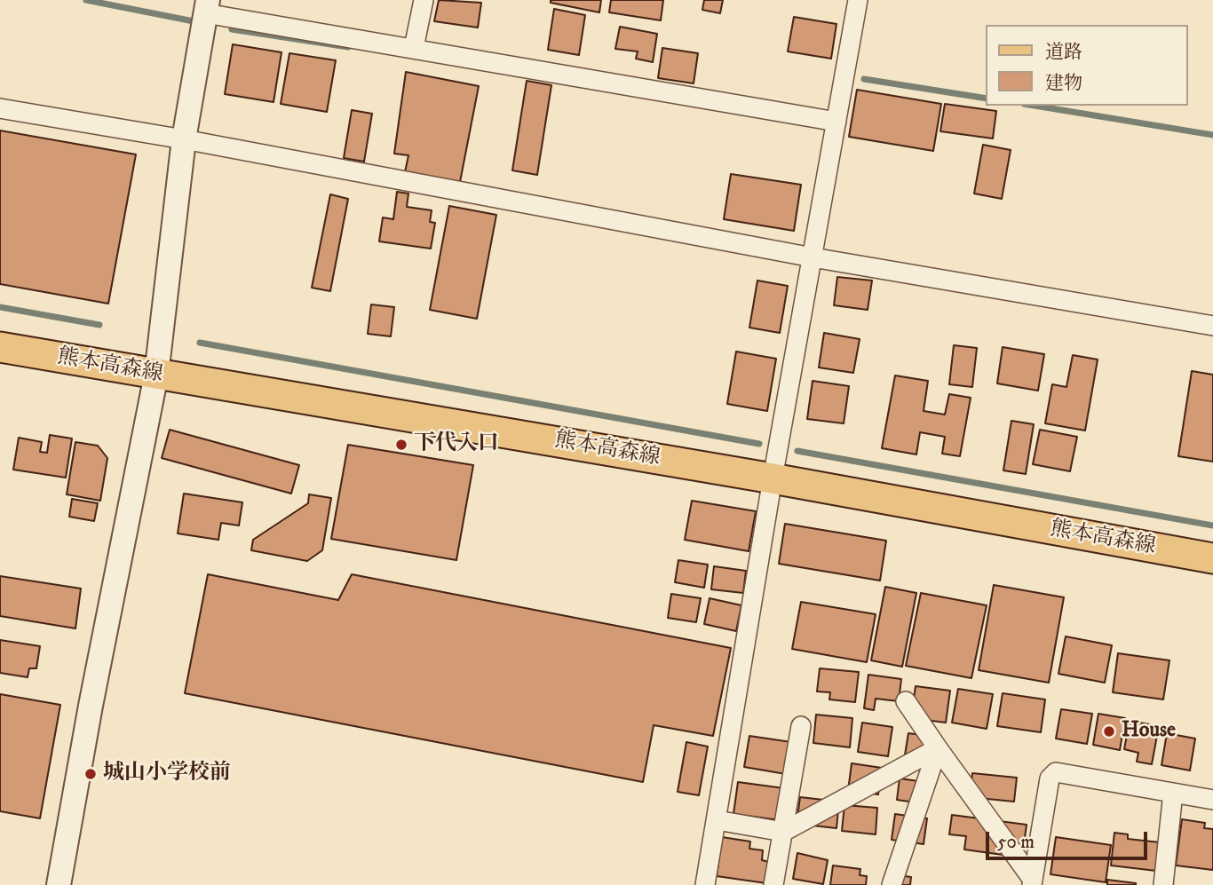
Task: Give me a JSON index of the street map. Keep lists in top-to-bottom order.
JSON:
{
  "streets": {
    "main road": ["熊本高森線"]
  },
  "places": ["下代入口", "House", "城山小学校前"],
  "legend": ["道路", "建物"],
  "scale_bar": "50 m"
}
